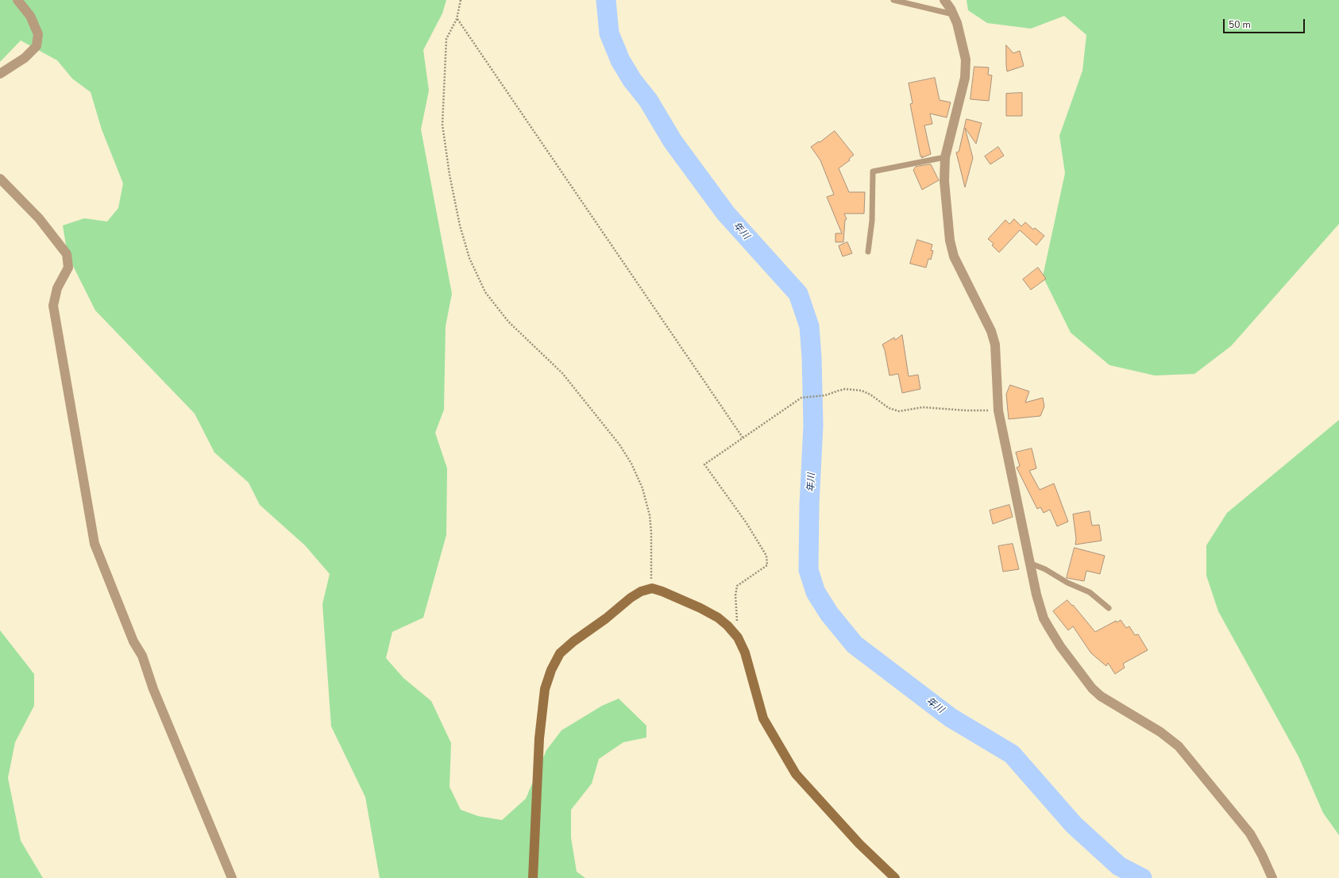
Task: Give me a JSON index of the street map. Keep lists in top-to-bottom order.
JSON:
{
  "water": ["年川"],
  "scale_bar": "50 m"
}
